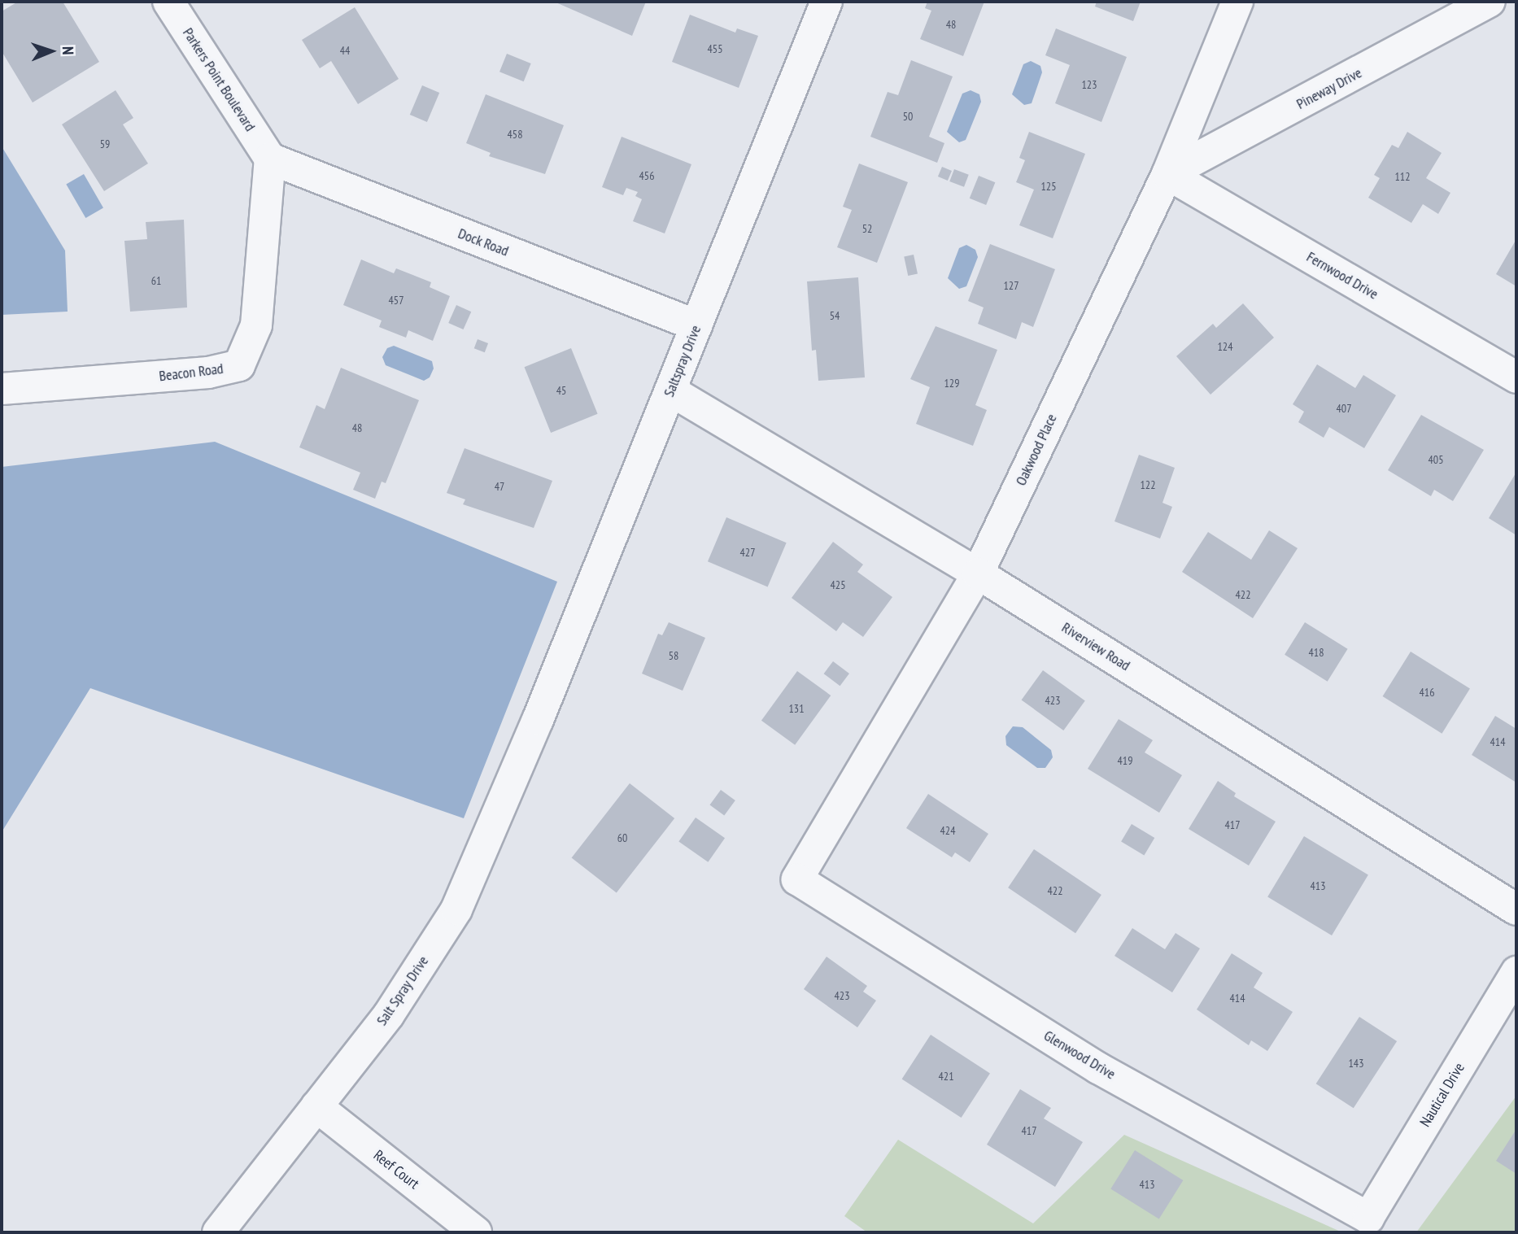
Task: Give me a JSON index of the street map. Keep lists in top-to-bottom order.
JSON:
{
  "streets": {
    "street": [
      "Parkers Point Boulevard",
      "Pineway Drive",
      "Dock Road",
      "Fernwood Drive",
      "Saltspray Drive",
      "Beacon Road",
      "Oakwood Place",
      "Riverview Road",
      "Salt Spray Drive",
      "Glenwood Drive",
      "Nautical Drive",
      "Reef Court"
    ]
  },
  "crossings": [
    ["Parkers Point Boulevard", "Dock Road"],
    ["Parkers Point Boulevard", "Beacon Road"],
    ["Pineway Drive", "Fernwood Drive"],
    ["Pineway Drive", "Oakwood Place"],
    ["Dock Road", "Saltspray Drive"],
    ["Dock Road", "Beacon Road"],
    ["Fernwood Drive", "Oakwood Place"],
    ["Saltspray Drive", "Riverview Road"],
    ["Saltspray Drive", "Salt Spray Drive"],
    ["Oakwood Place", "Riverview Road"],
    ["Oakwood Place", "Glenwood Drive"],
    ["Salt Spray Drive", "Reef Court"],
    ["Glenwood Drive", "Nautical Drive"]
  ],
  "house_numbers": [
    "48",
    "455",
    "44",
    "123",
    "50",
    "458",
    "59",
    "456",
    "112",
    "125",
    "52",
    "61",
    "127",
    "457",
    "54",
    "124",
    "129",
    "45",
    "407",
    "48",
    "405",
    "122",
    "47",
    "427",
    "425",
    "422",
    "418",
    "58",
    "416",
    "423",
    "131",
    "414",
    "419",
    "417",
    "424",
    "60",
    "413",
    "422",
    "423",
    "414",
    "143",
    "421",
    "417",
    "413"
  ],
  "north": "right"
}
